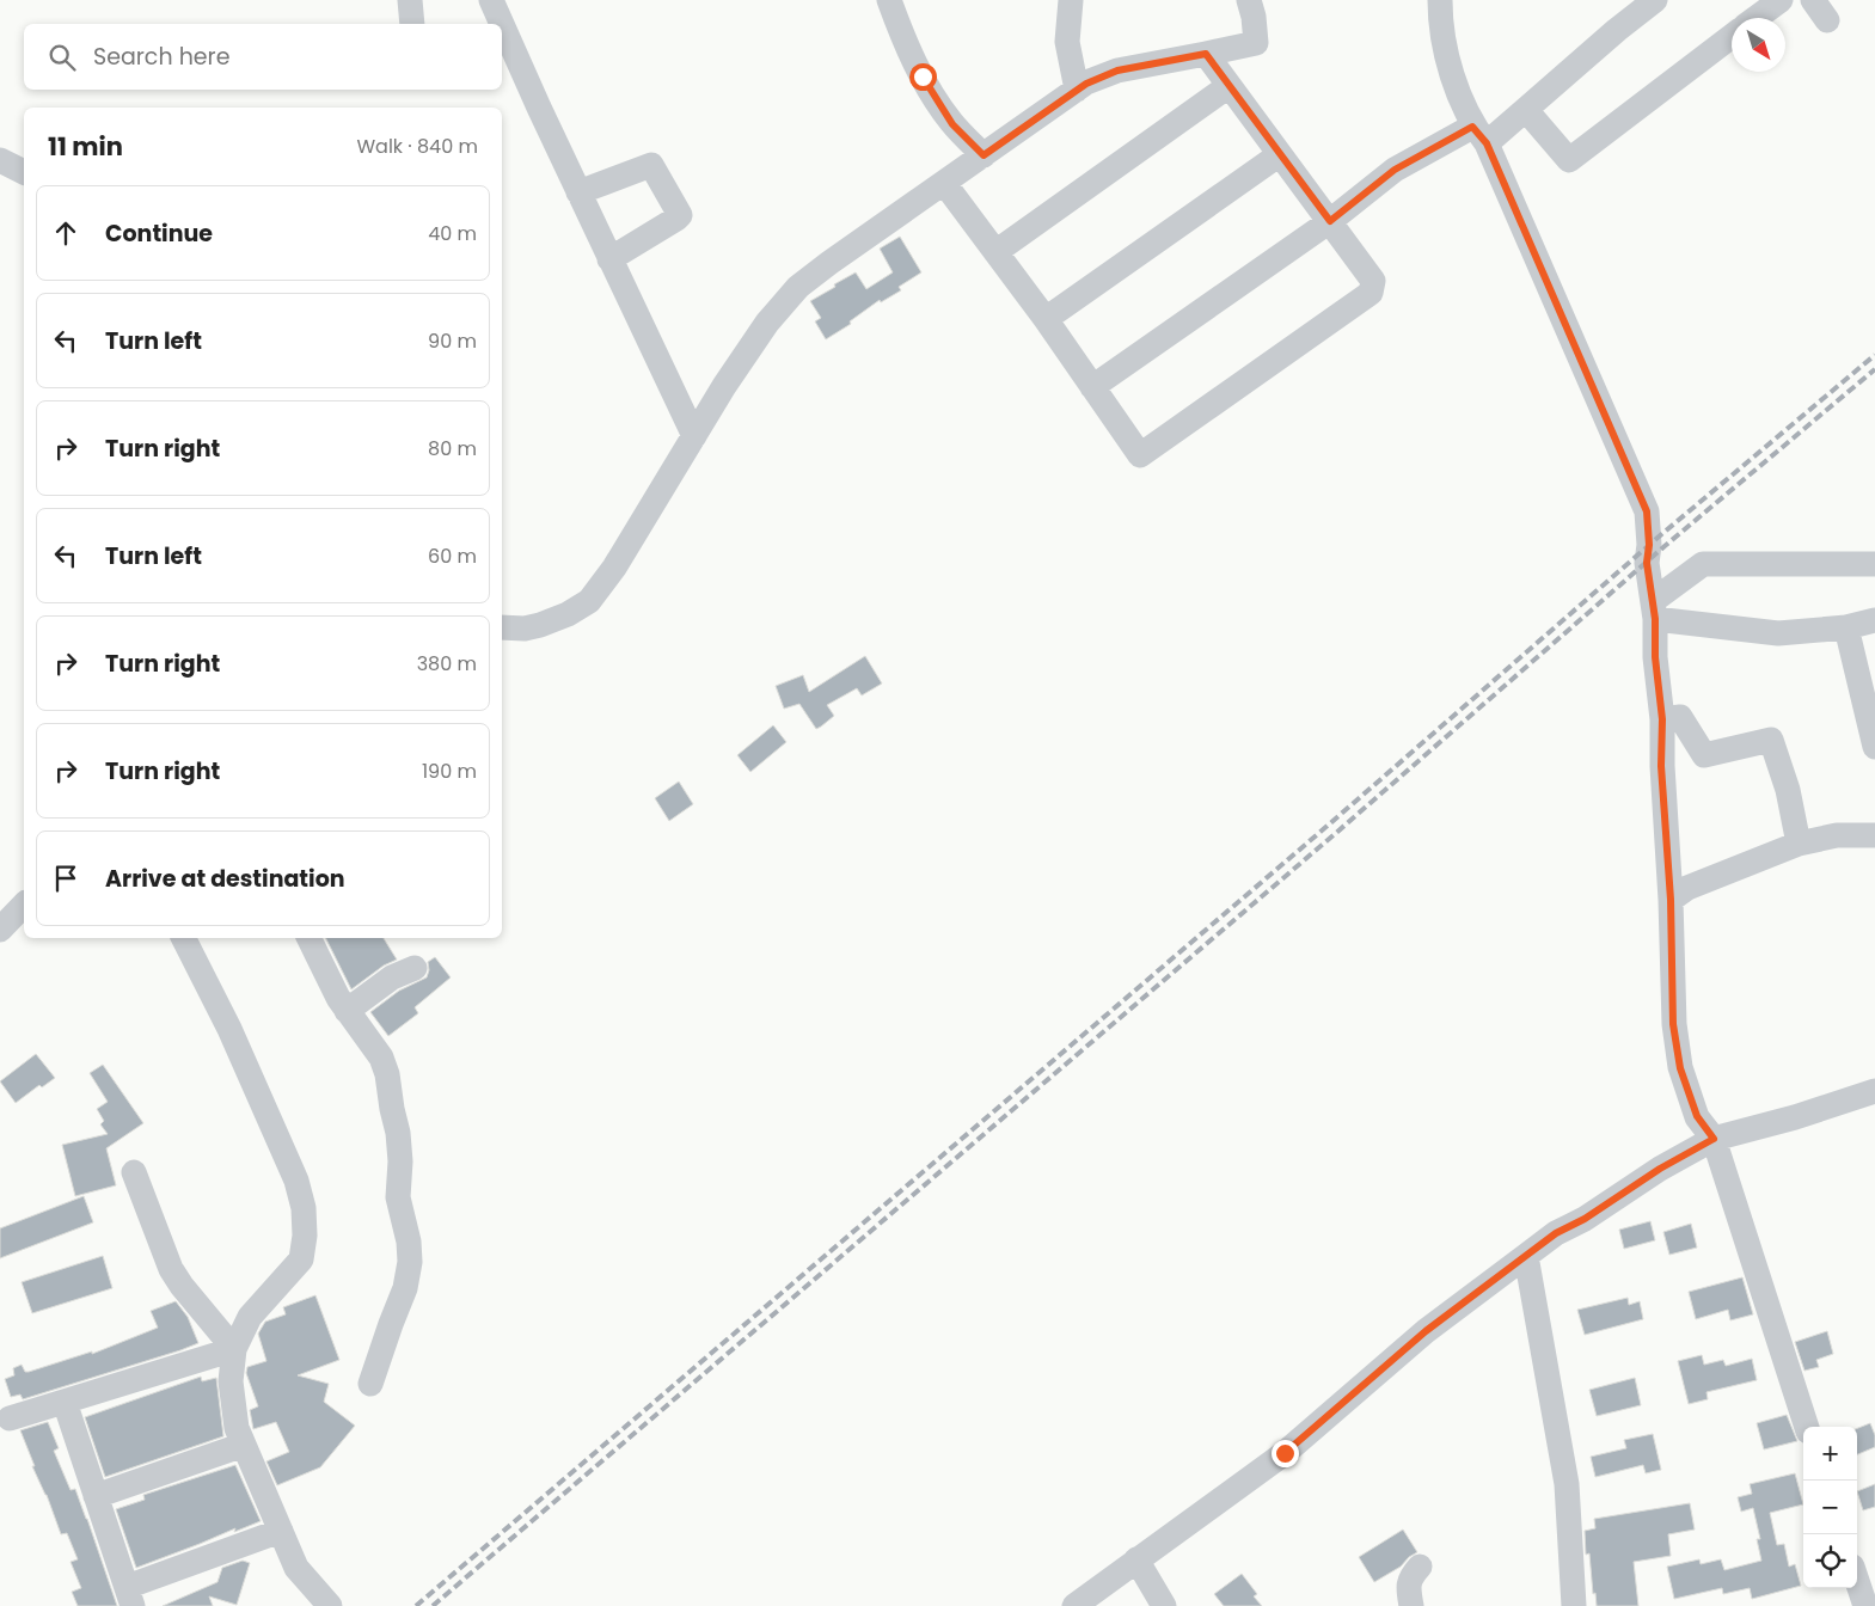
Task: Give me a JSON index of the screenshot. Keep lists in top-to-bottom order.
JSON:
{
  "north": "bottom right",
  "page": {
    "search": "Search here",
    "heading": ["11 min", "Walk · 840 m"],
    "list": [
      ["Continue", "40 m"],
      ["Turn left", "90 m"],
      ["Turn right", "80 m"],
      ["Turn left", "60 m"],
      ["Turn right", "380 m"],
      ["Turn right", "190 m"],
      "Arrive at destination"
    ],
    "map_buttons": ["+", "−"]
  }
}
